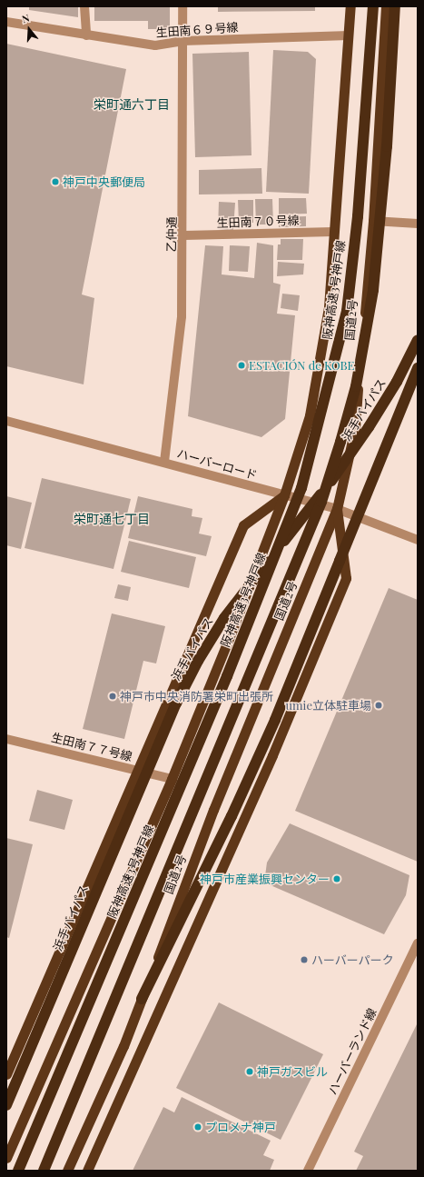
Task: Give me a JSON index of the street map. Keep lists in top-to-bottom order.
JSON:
{
  "streets": {
    "highway": ["阪神高速3号神戸線", "国道2号", "浜手バイパス"],
    "street": [
      "生田南６９号線",
      "生田南７０号線",
      "乙仲通",
      "ハーバーロード",
      "生田南７７号線",
      "ハーバーランド線"
    ]
  },
  "crossings": [
    ["生田南６９号線", "乙仲通"],
    ["生田南６９号線", "国道2号"],
    ["生田南７０号線", "乙仲通"],
    ["生田南７０号線", "国道2号"],
    ["乙仲通", "ハーバーロード"],
    ["国道2号", "ハーバーロード"],
    ["国道2号", "生田南７７号線"]
  ],
  "districts": ["栄町通六丁目", "栄町通七丁目"],
  "places": [
    "神戸中央郵便局",
    "ESTACIÓN de KOBE",
    "神戸市中央消防署栄町出張所",
    "umie立体駐車場",
    "神戸市産業振興センター",
    "ハーバーパーク",
    "神戸ガスビル",
    "プロメナ神戸"
  ],
  "north": "top"
}
